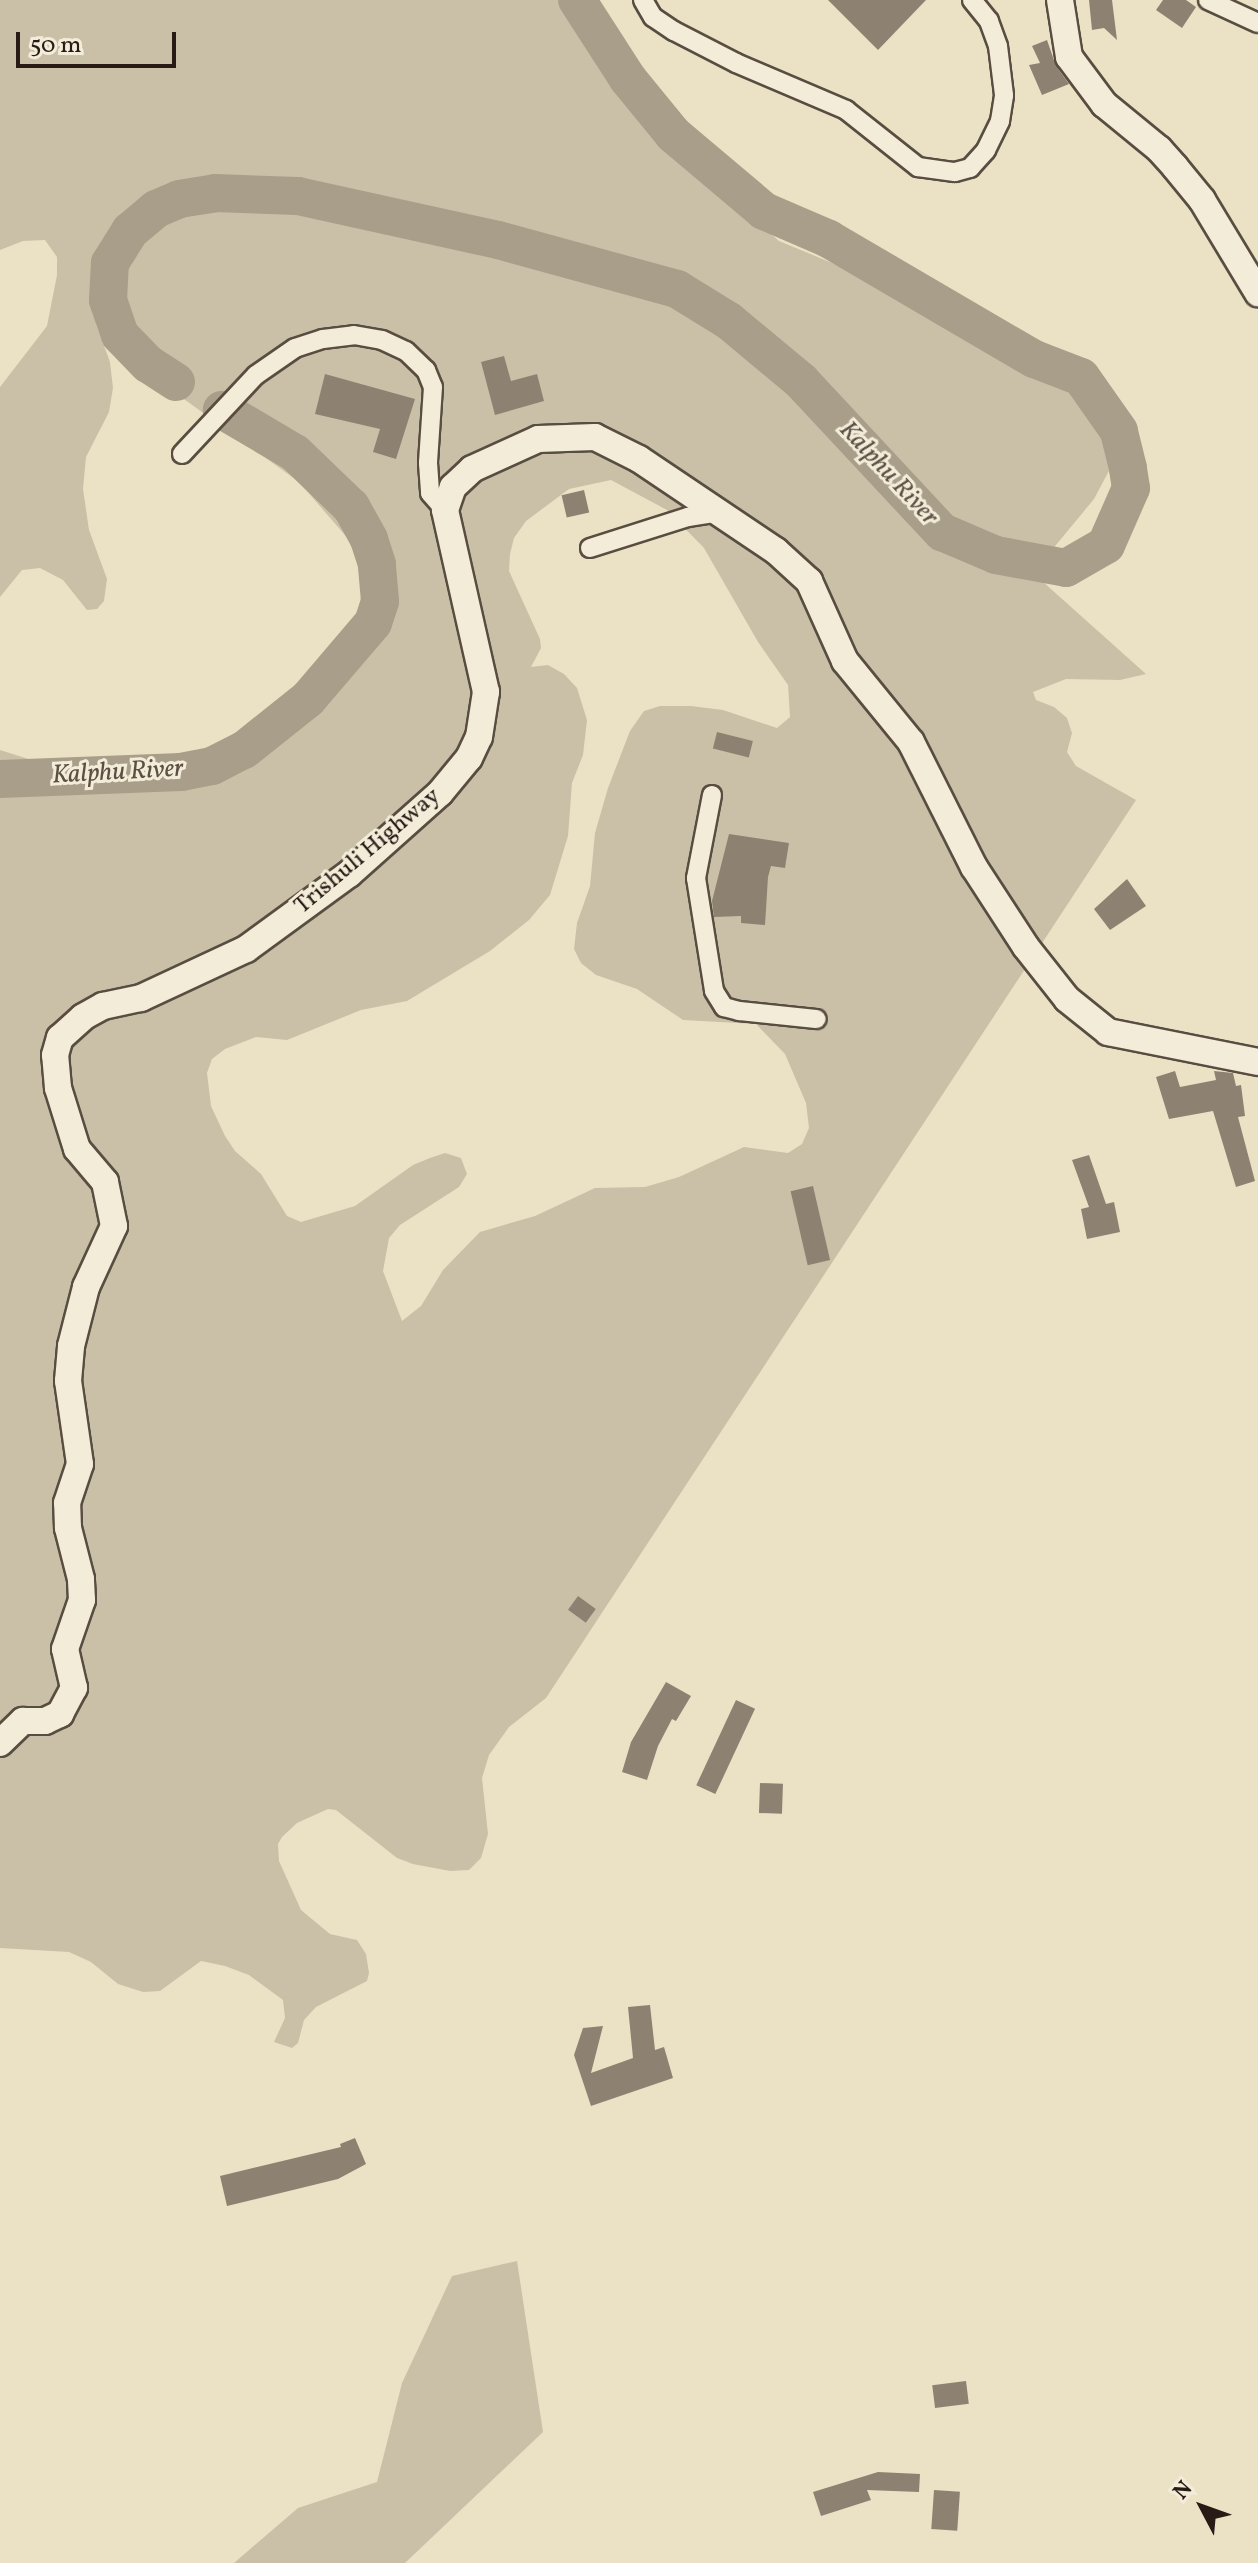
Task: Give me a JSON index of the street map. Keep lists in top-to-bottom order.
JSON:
{
  "streets": {
    "street": ["Trishuli Highway"]
  },
  "water": ["Kalphu River"],
  "scale_bar": "50 m",
  "north": "top left"
}
